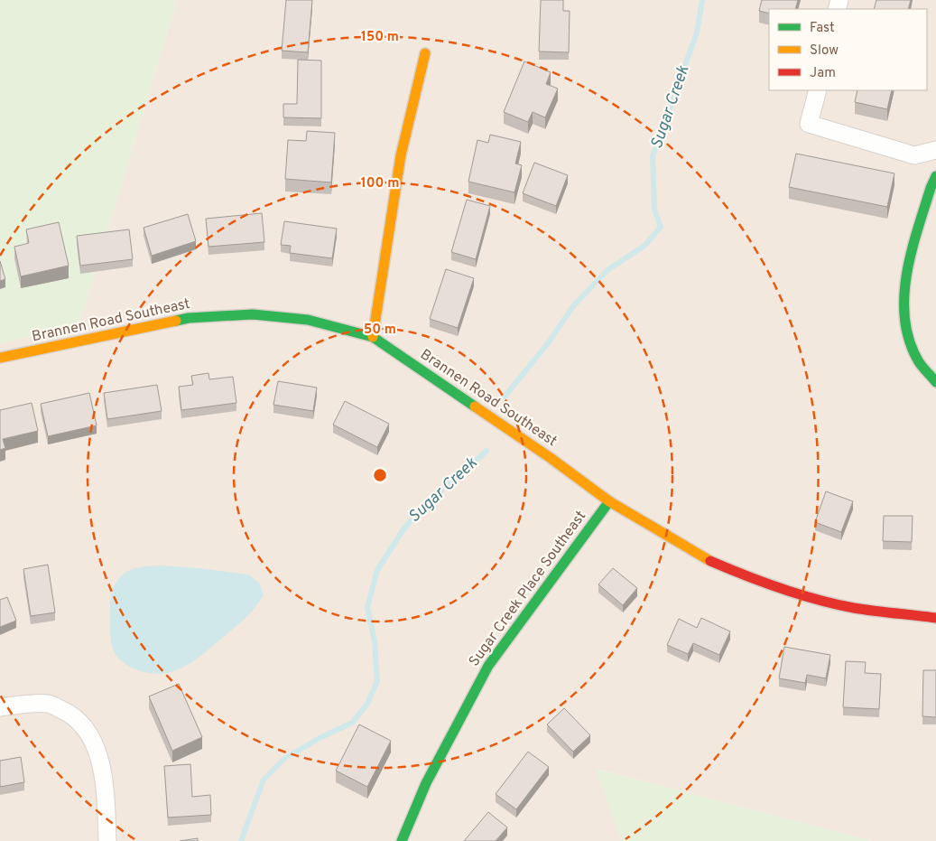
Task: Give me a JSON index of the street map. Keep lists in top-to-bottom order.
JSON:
{
  "streets": {
    "street": ["Brannen Road Southeast", "Sugar Creek Place Southeast"]
  },
  "crossings": [
    ["Brannen Road Southeast", "Sugar Creek Place Southeast"]
  ],
  "water": ["Sugar Creek"],
  "legend": ["Fast", "Slow", "Jam"],
  "rings": ["150 m", "100 m", "50 m"]
}
